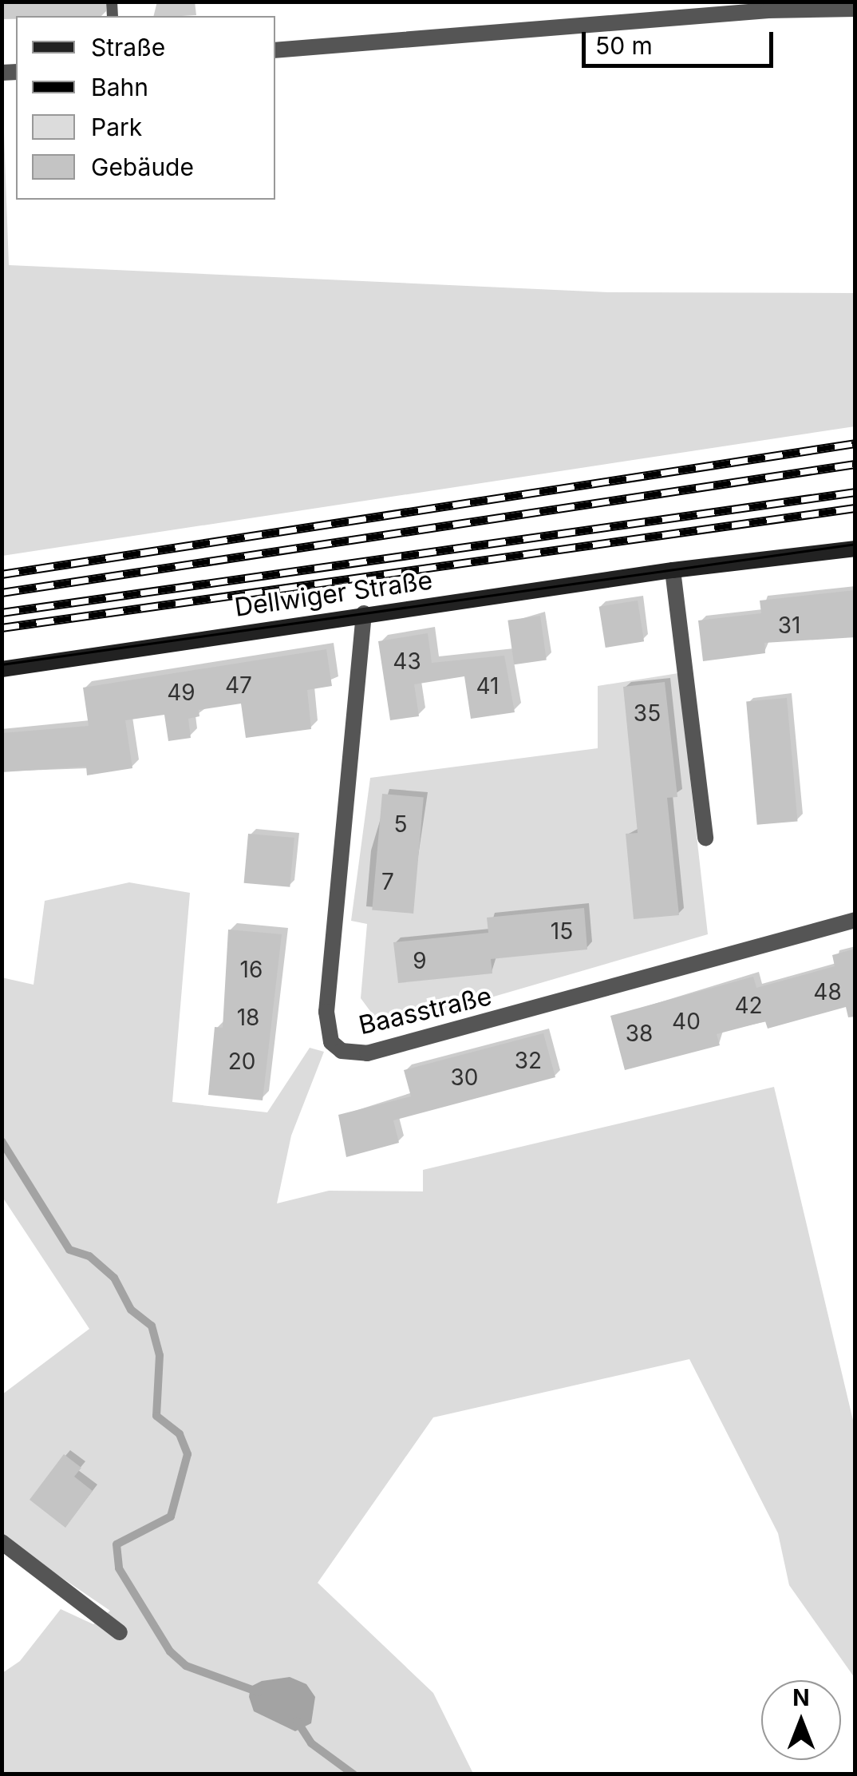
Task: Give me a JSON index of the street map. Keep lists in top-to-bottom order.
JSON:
{
  "streets": {
    "main road": ["Dellwiger Straße"],
    "street": ["Baasstraße"]
  },
  "crossings": [
    ["Dellwiger Straße", "Baasstraße"]
  ],
  "house_numbers": [
    "31",
    "43",
    "47",
    "41",
    "49",
    "35",
    "5",
    "7",
    "15",
    "9",
    "16",
    "48",
    "42",
    "18",
    "40",
    "38",
    "32",
    "20",
    "30"
  ],
  "legend": [
    "Straße",
    "Bahn",
    "Park",
    "Gebäude"
  ],
  "scale_bar": "50 m",
  "north": "top"
}
